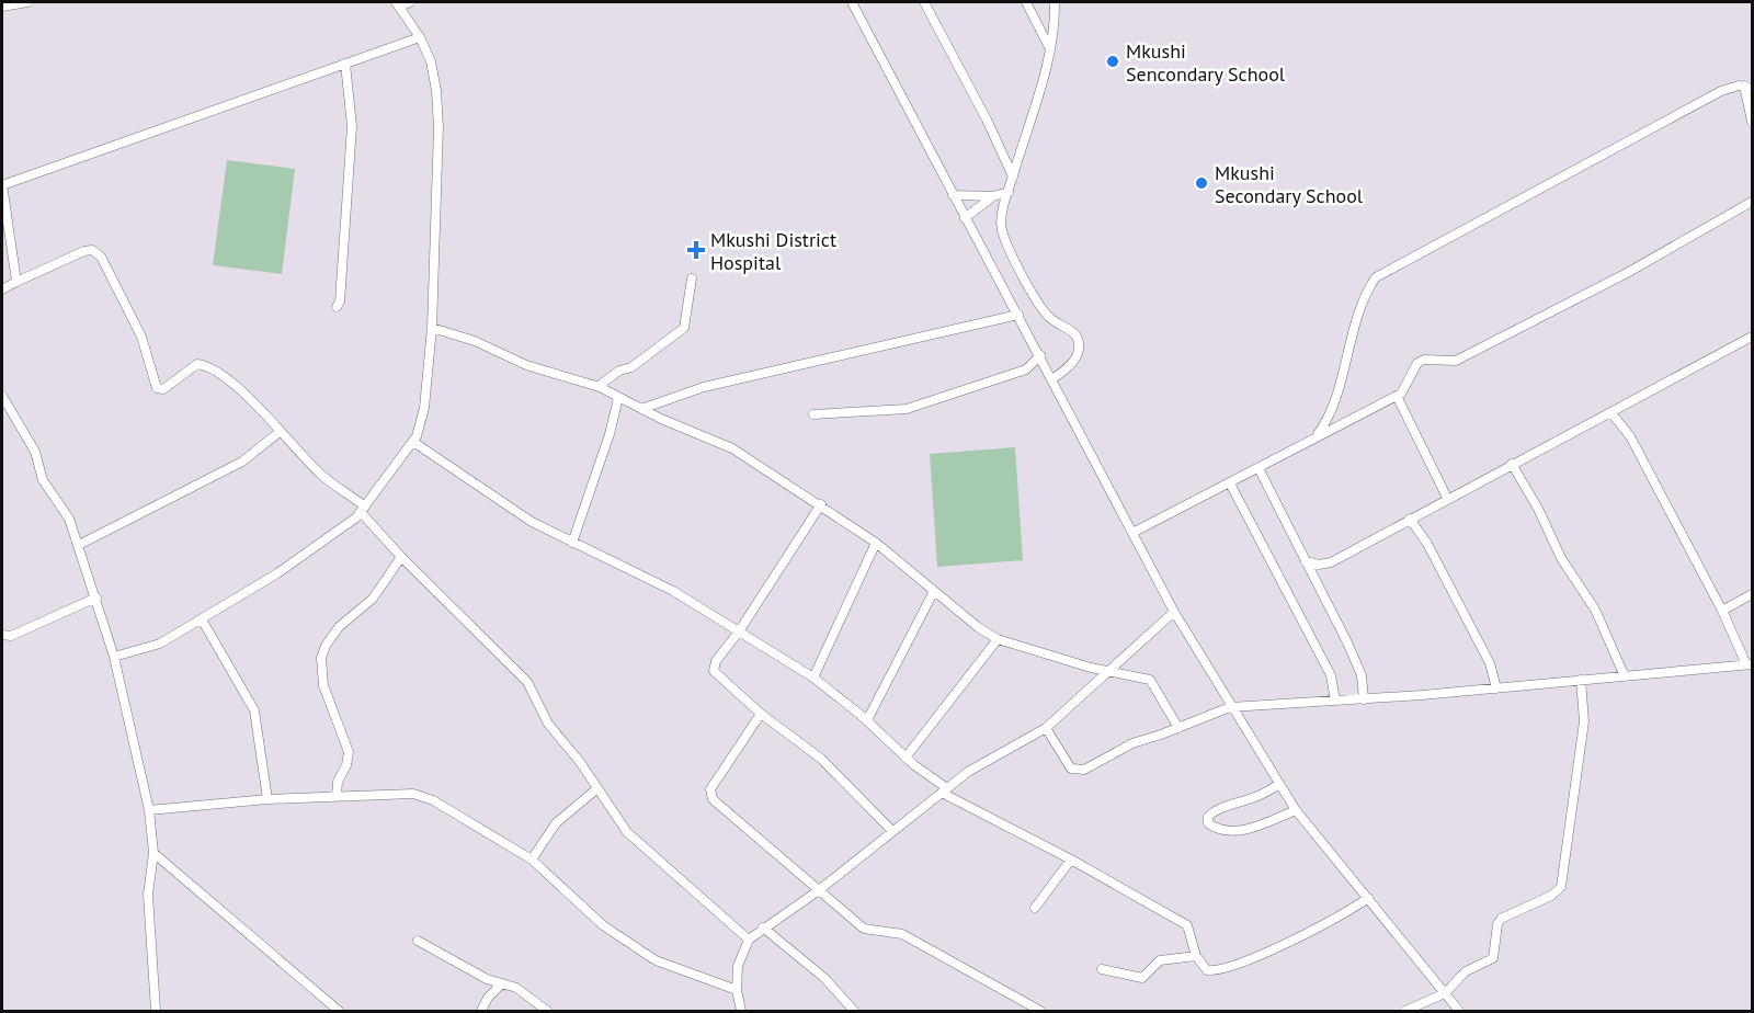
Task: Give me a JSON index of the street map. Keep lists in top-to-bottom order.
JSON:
{
  "places": {
    "other": ["Mkushi Sencondary School", "Mkushi Secondary School"],
    "health": ["Mkushi District Hospital"]
  }
}
